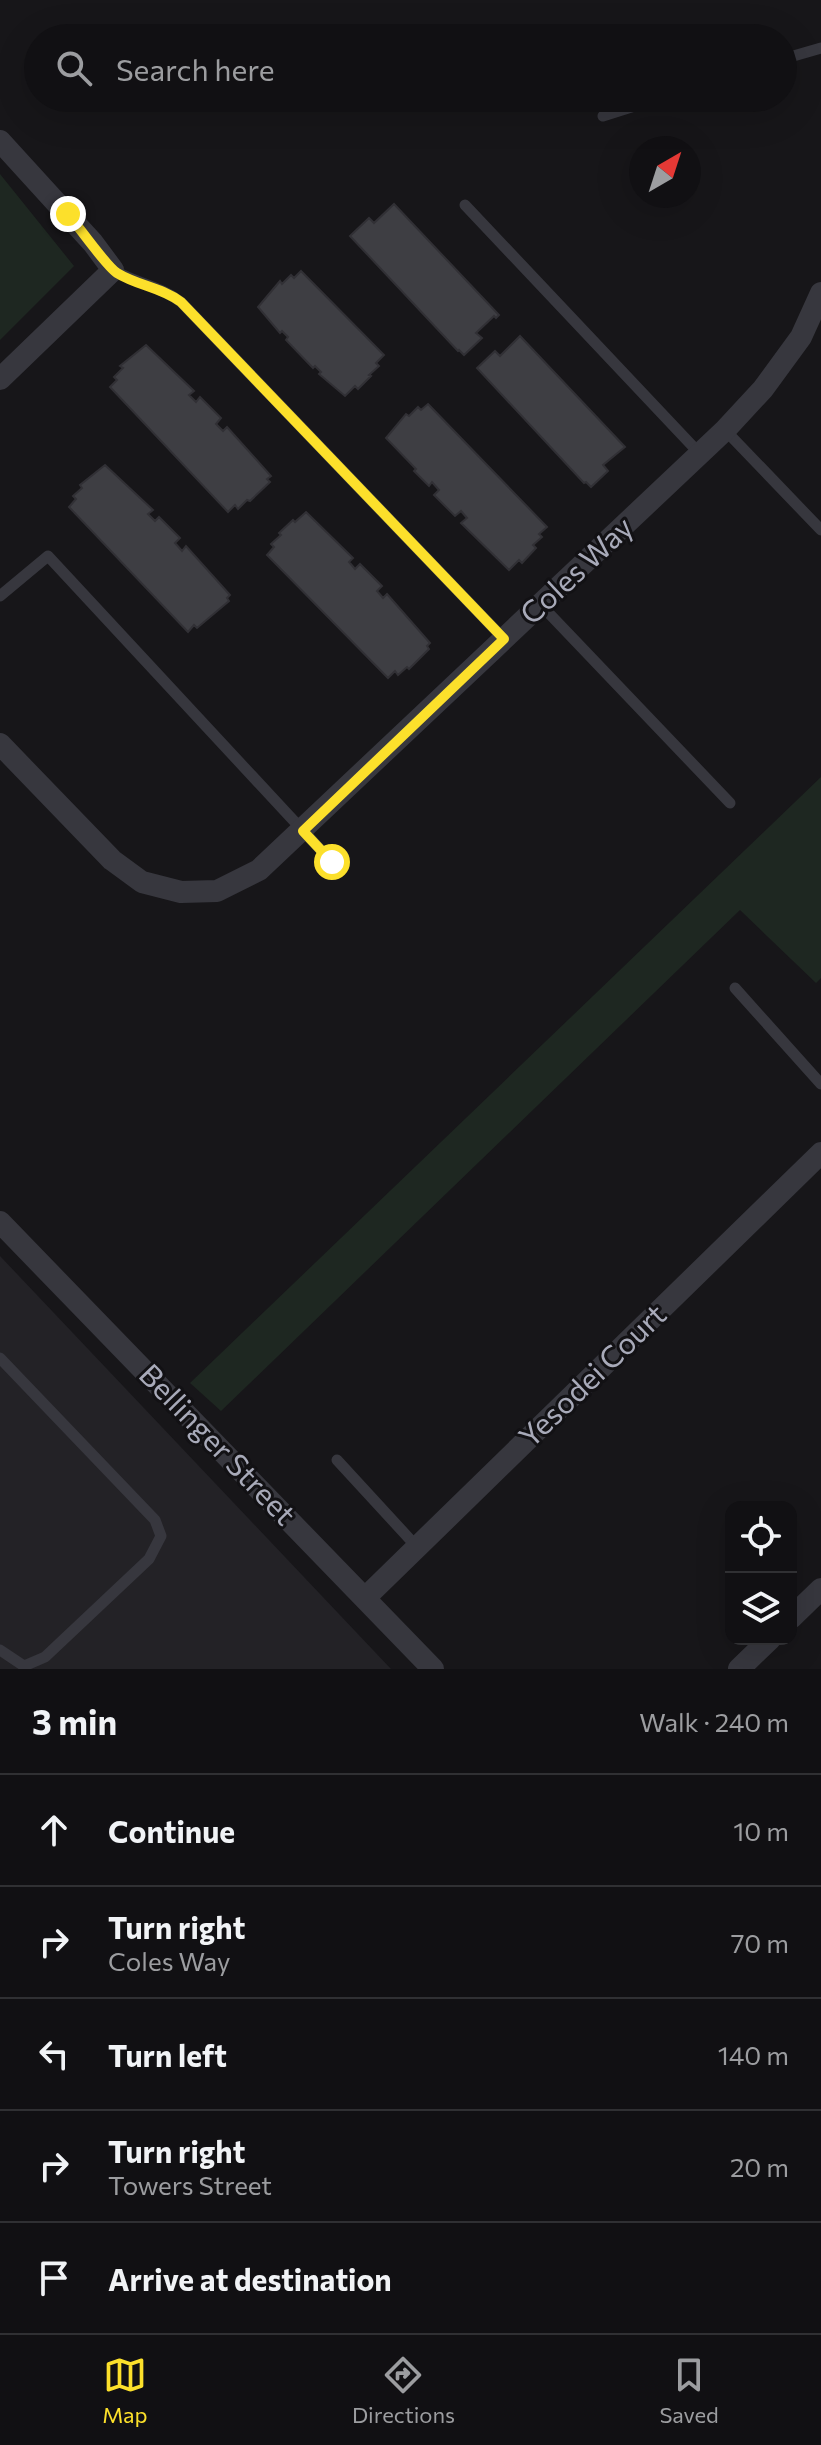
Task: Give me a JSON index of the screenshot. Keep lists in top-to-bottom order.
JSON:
{
  "streets": {
    "street": ["Coles Way", "Yesodei Court", "Bellinger Street"]
  },
  "crossings": [
    ["Yesodei Court", "Bellinger Street"]
  ],
  "north": "top right",
  "page": {
    "search": "Search here",
    "heading": ["3 min", "Walk · 240 m"],
    "list": [
      ["Continue", "10 m"],
      ["Turn right", "Coles Way", "70 m"],
      ["Turn left", "140 m"],
      ["Turn right", "Towers Street", "20 m"],
      "Arrive at destination"
    ],
    "nav": ["Map", "Directions", "Saved"]
  }
}
